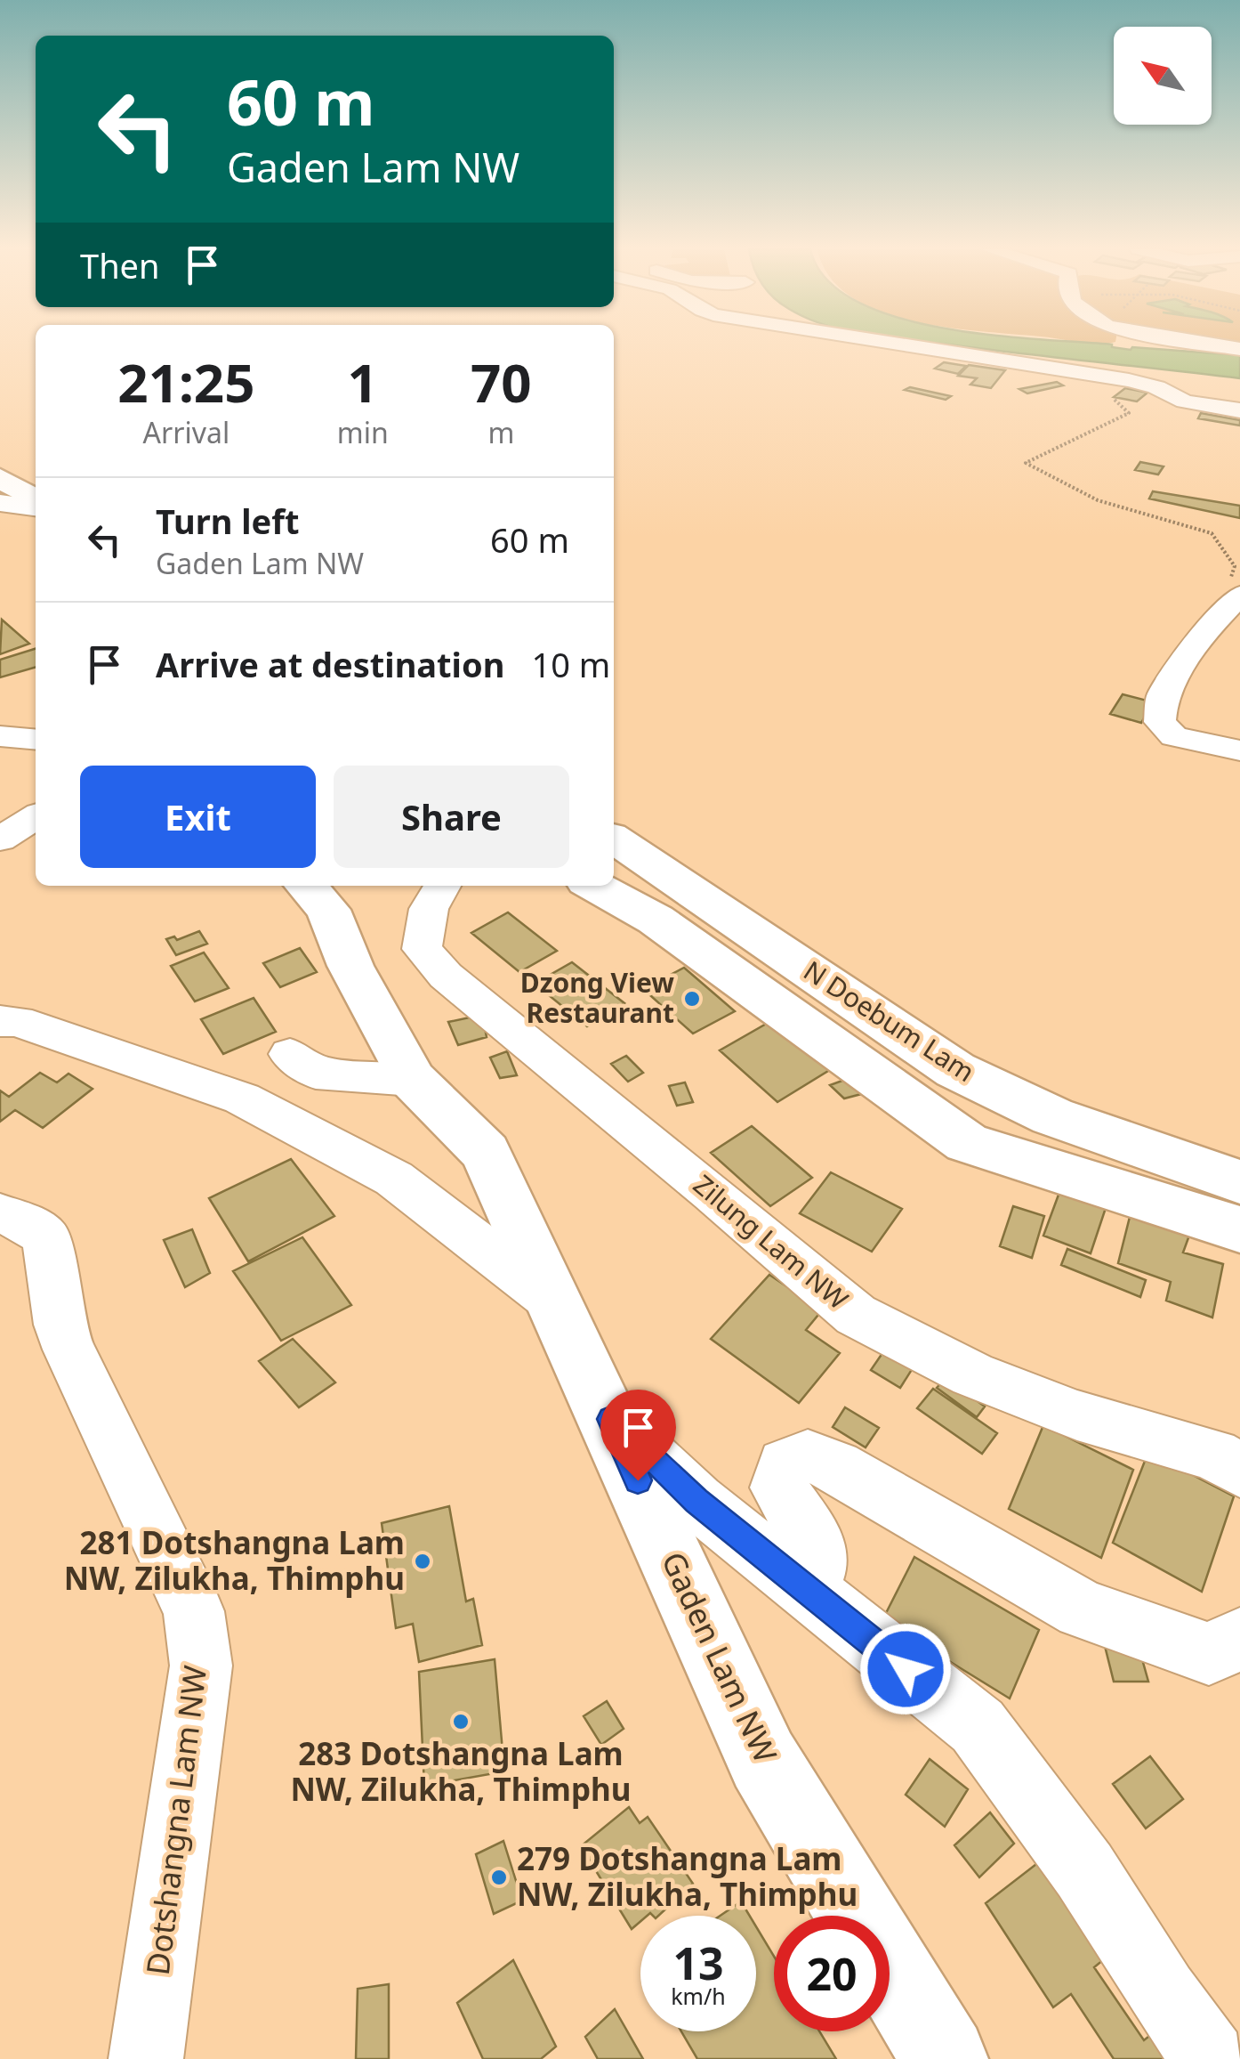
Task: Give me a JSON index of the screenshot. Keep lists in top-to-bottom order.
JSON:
{
  "streets": {
    "main road": ["N Doebum Lam", "Gaden Lam NW"],
    "street": ["Zilung Lam NW", "Dotshangna Lam NW"]
  },
  "places": [
    "Dzong View Restaurant",
    "281 Dotshangna Lam NW, Zilukha, Thimphu",
    "283 Dotshangna Lam NW, Zilukha, Thimphu",
    "279 Dotshangna Lam NW, Zilukha, Thimphu"
  ],
  "north": "top left",
  "page": {
    "turn": ["60 m", "Gaden Lam NW"],
    "then": "Then",
    "eta": [
      "21:25",
      "Arrival",
      "1",
      "min",
      "70",
      "m"
    ],
    "list": [
      {
        "name": "Turn left",
        "note": "Gaden Lam NW",
        "value": "60 m"
      },
      {
        "name": "Arrive at destination",
        "value": "10 m"
      }
    ],
    "buttons": ["Exit", "Share"],
    "speed": "13 km/h",
    "limit": "20"
  }
}
